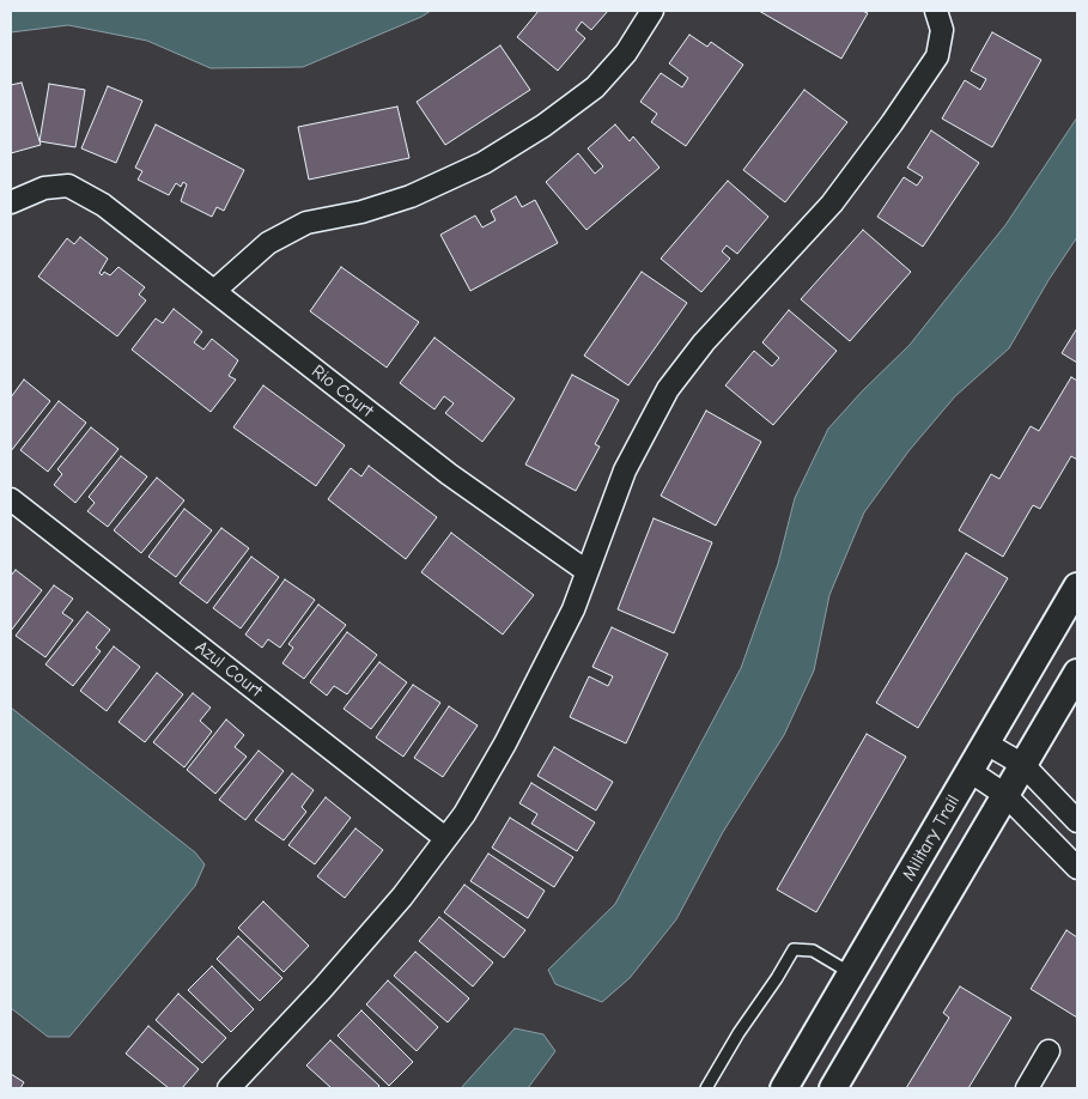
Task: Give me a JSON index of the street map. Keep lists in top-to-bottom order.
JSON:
{
  "streets": {
    "street": ["Rio Court", "Azul Court", "Military Trail"]
  }
}
